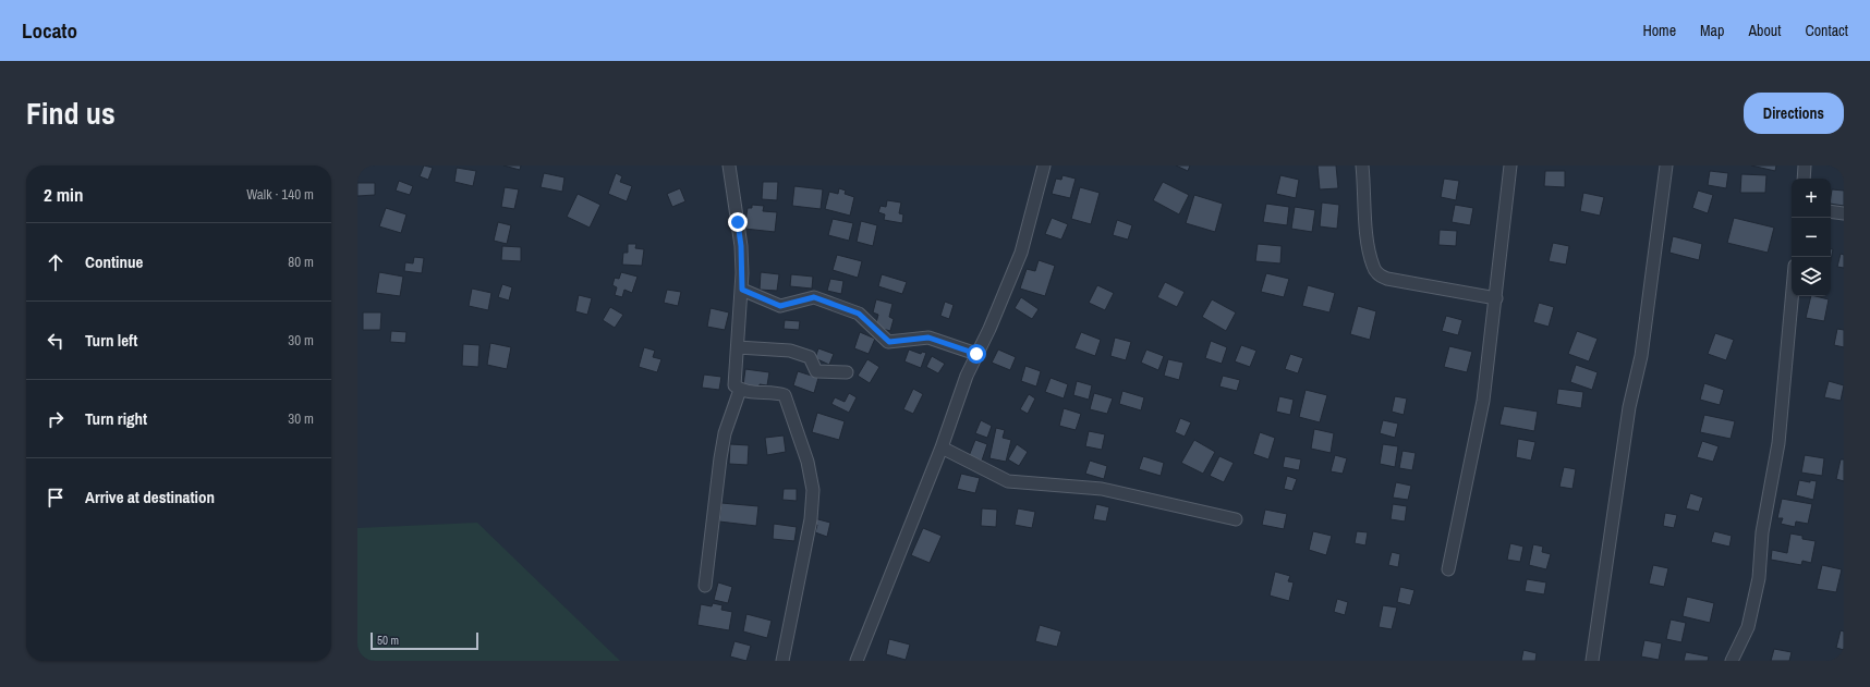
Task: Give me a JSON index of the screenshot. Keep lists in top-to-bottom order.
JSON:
{
  "scale_bar": "50 m",
  "page": {
    "header": "Locato",
    "nav": [
      "Home",
      "Map",
      "About",
      "Contact"
    ],
    "title": "Find us",
    "buttons": "Directions",
    "heading": ["2 min", "Walk · 140 m"],
    "map_buttons": ["+", "−"],
    "list": [
      ["Continue", "80 m"],
      ["Turn left", "30 m"],
      ["Turn right", "30 m"],
      "Arrive at destination"
    ],
    "scale": "50 m"
  }
}
